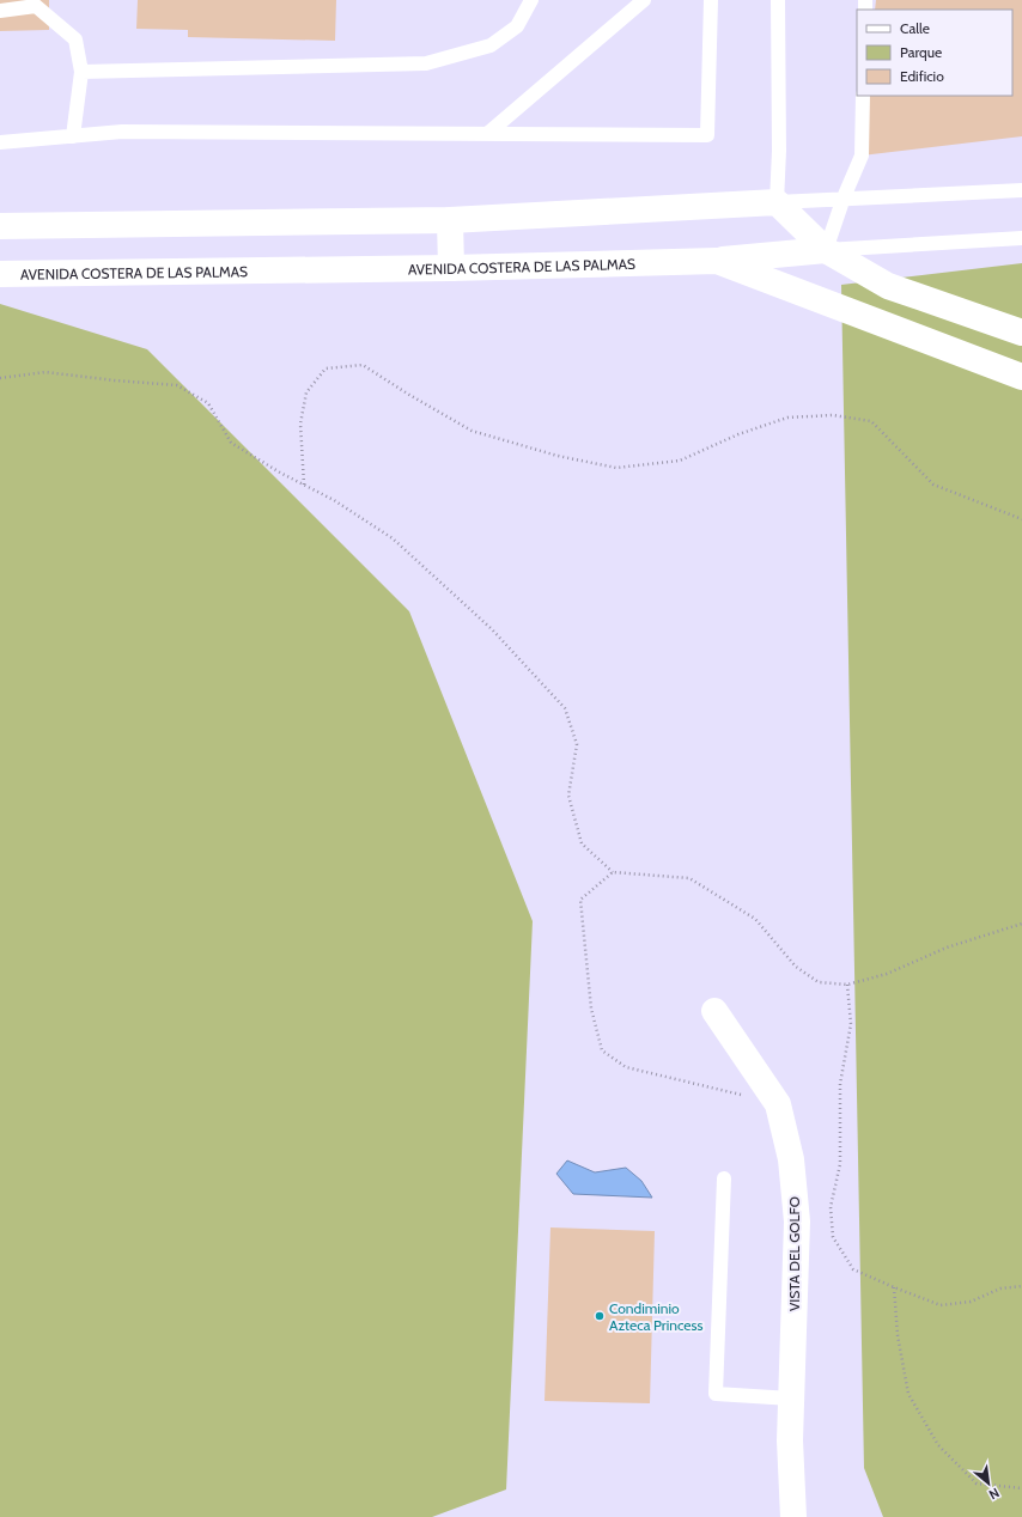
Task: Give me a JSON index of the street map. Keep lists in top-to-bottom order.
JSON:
{
  "streets": {
    "main road": ["AVENIDA COSTERA DE LAS PALMAS", "VISTA DEL GOLFO"]
  },
  "places": ["Condiminio Azteca Princess"],
  "legend": ["Calle", "Parque", "Edificio"],
  "north": "bottom right"
}
